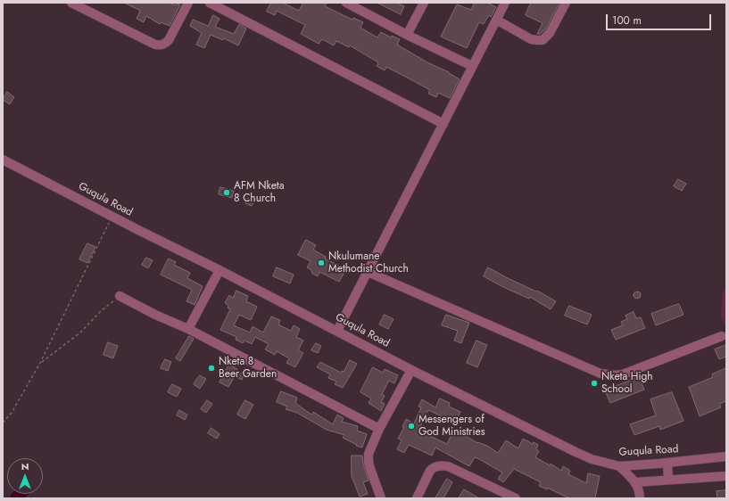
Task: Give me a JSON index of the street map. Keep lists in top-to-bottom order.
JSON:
{
  "streets": {
    "street": ["Guqula Road"]
  },
  "places": [
    "AFM Nketa 8 Church",
    "Nkulumane Methodist Church",
    "Nketa 8 Beer Garden",
    "Nketa High School",
    "Messengers of God Ministries"
  ],
  "scale_bar": "100 m",
  "north": "top"
}
